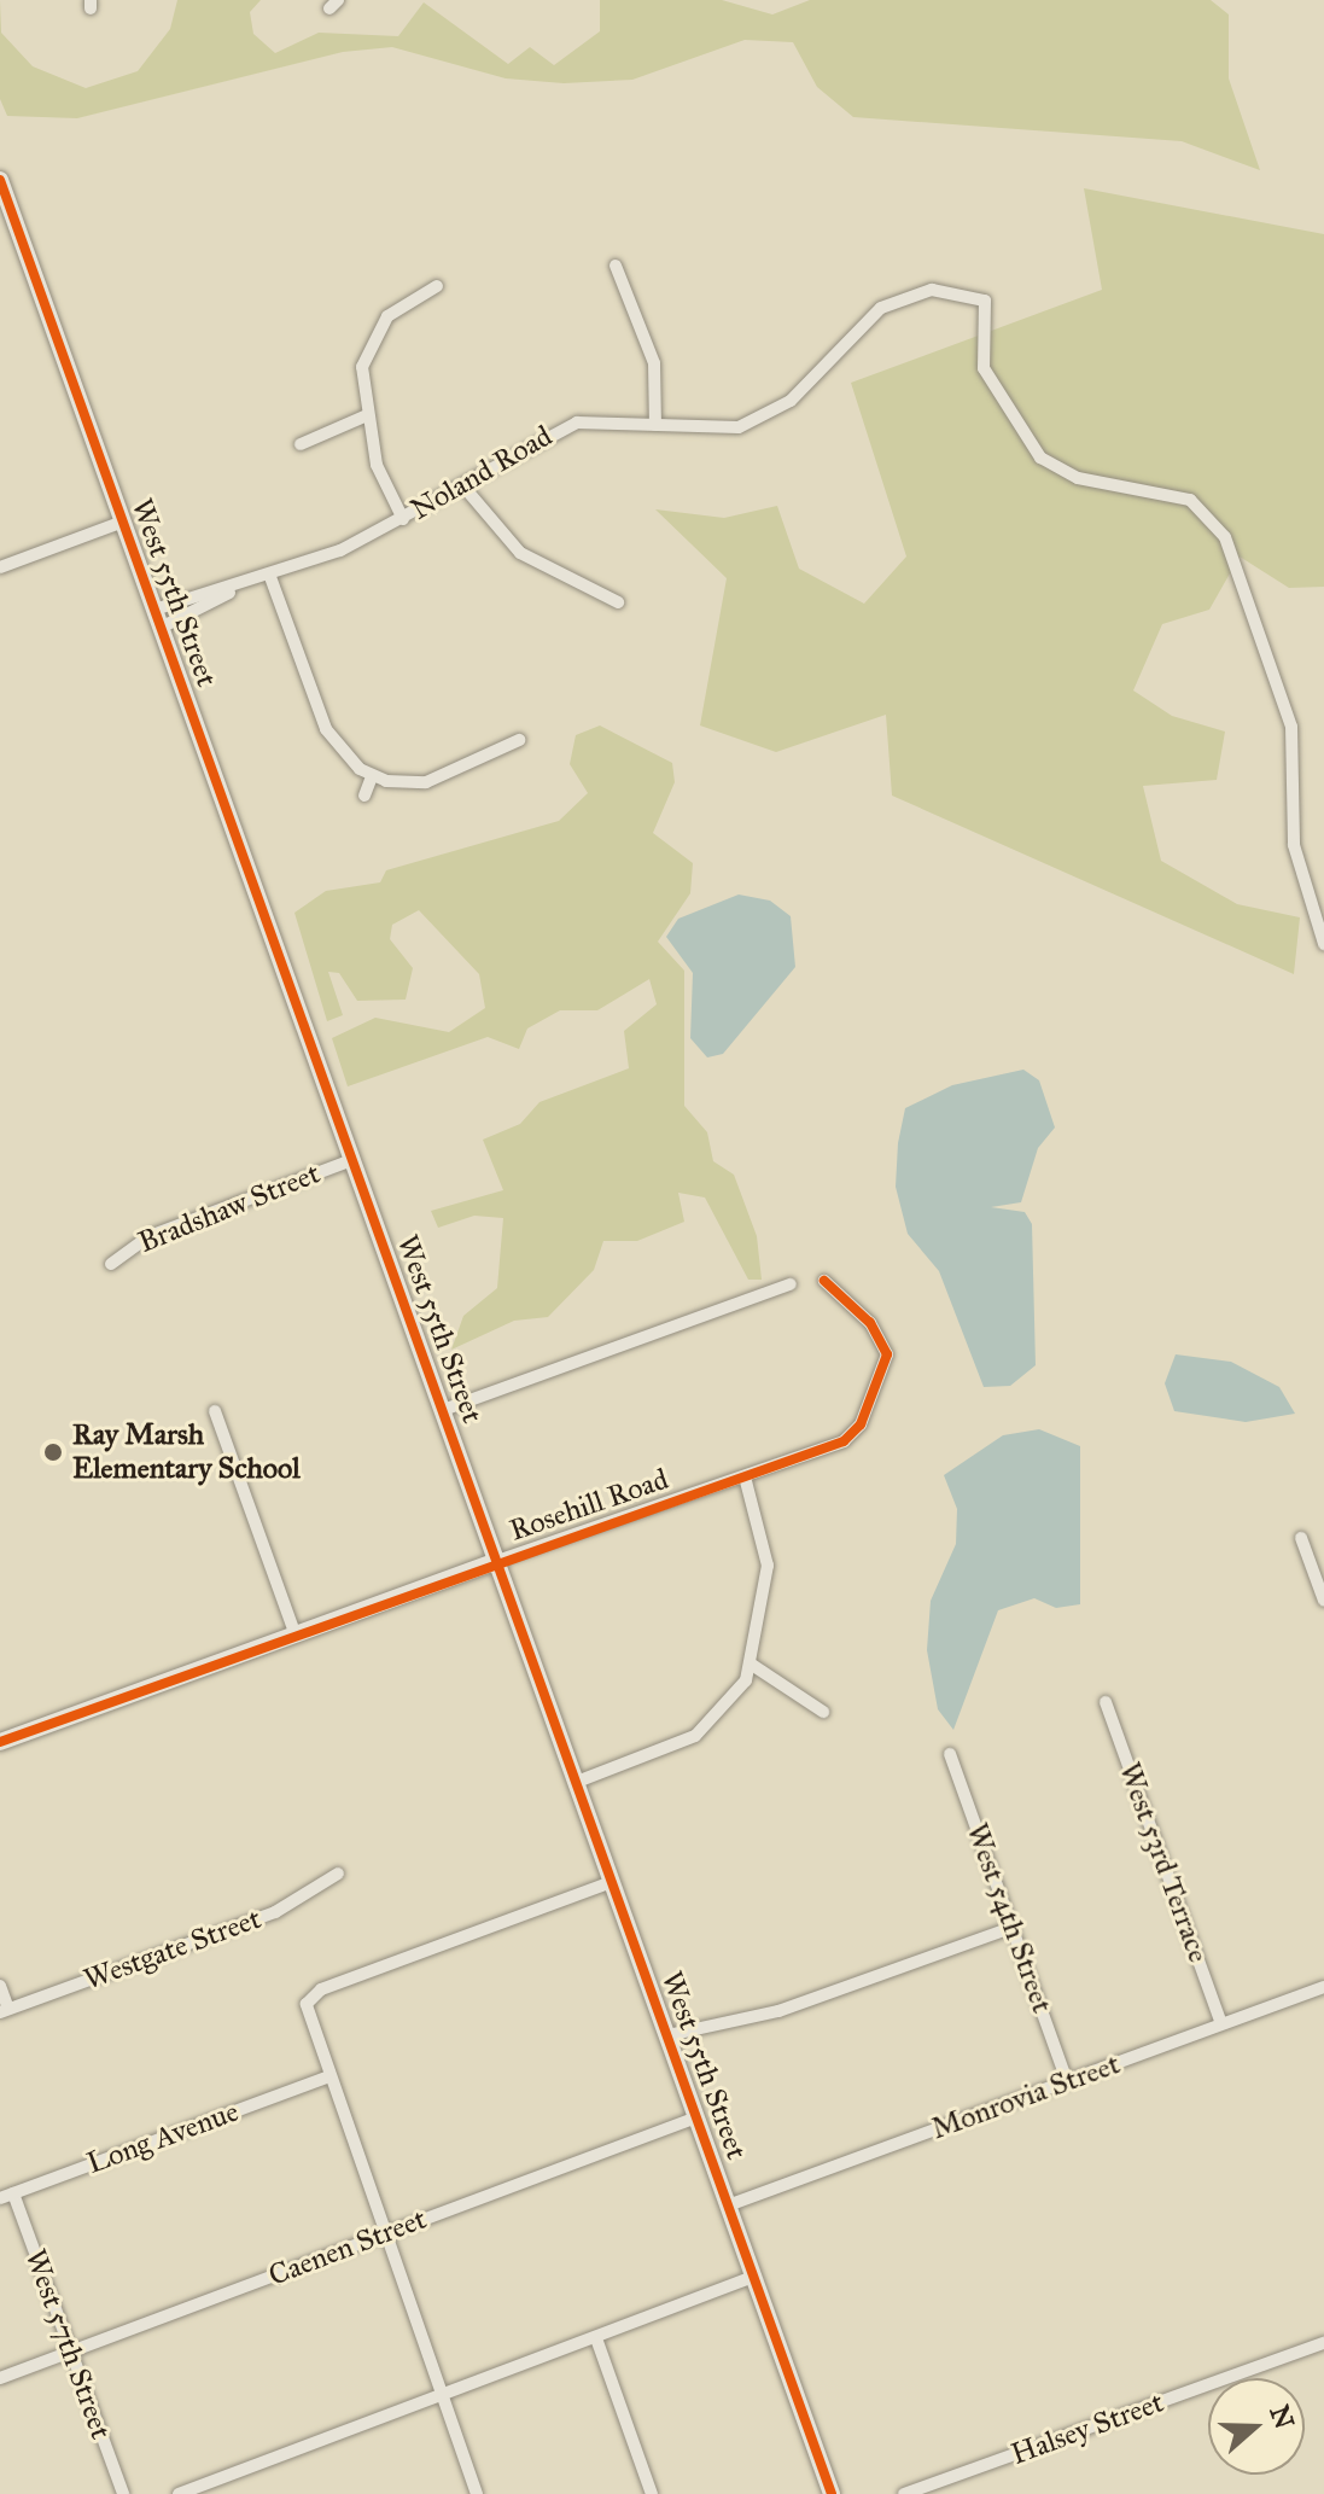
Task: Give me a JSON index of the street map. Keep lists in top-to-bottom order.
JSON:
{
  "streets": {
    "street": [
      "Noland Road",
      "West 55th Street",
      "Bradshaw Street",
      "Rosehill Road",
      "West 53rd Terrace",
      "West 54th Street",
      "Westgate Street",
      "Monrovia Street",
      "Long Avenue",
      "Caenen Street",
      "West 57th Street",
      "Halsey Street"
    ]
  },
  "crossings": [
    ["Noland Road", "West 55th Street"],
    ["West 55th Street", "Bradshaw Street"],
    ["West 55th Street", "Rosehill Road"],
    ["West 55th Street", "Monrovia Street"],
    ["West 55th Street", "Caenen Street"],
    ["West 53rd Terrace", "Monrovia Street"],
    ["West 54th Street", "Monrovia Street"],
    ["Long Avenue", "West 57th Street"],
    ["Caenen Street", "West 57th Street"]
  ],
  "places": ["Ray Marsh Elementary School"],
  "north": "right"
}
